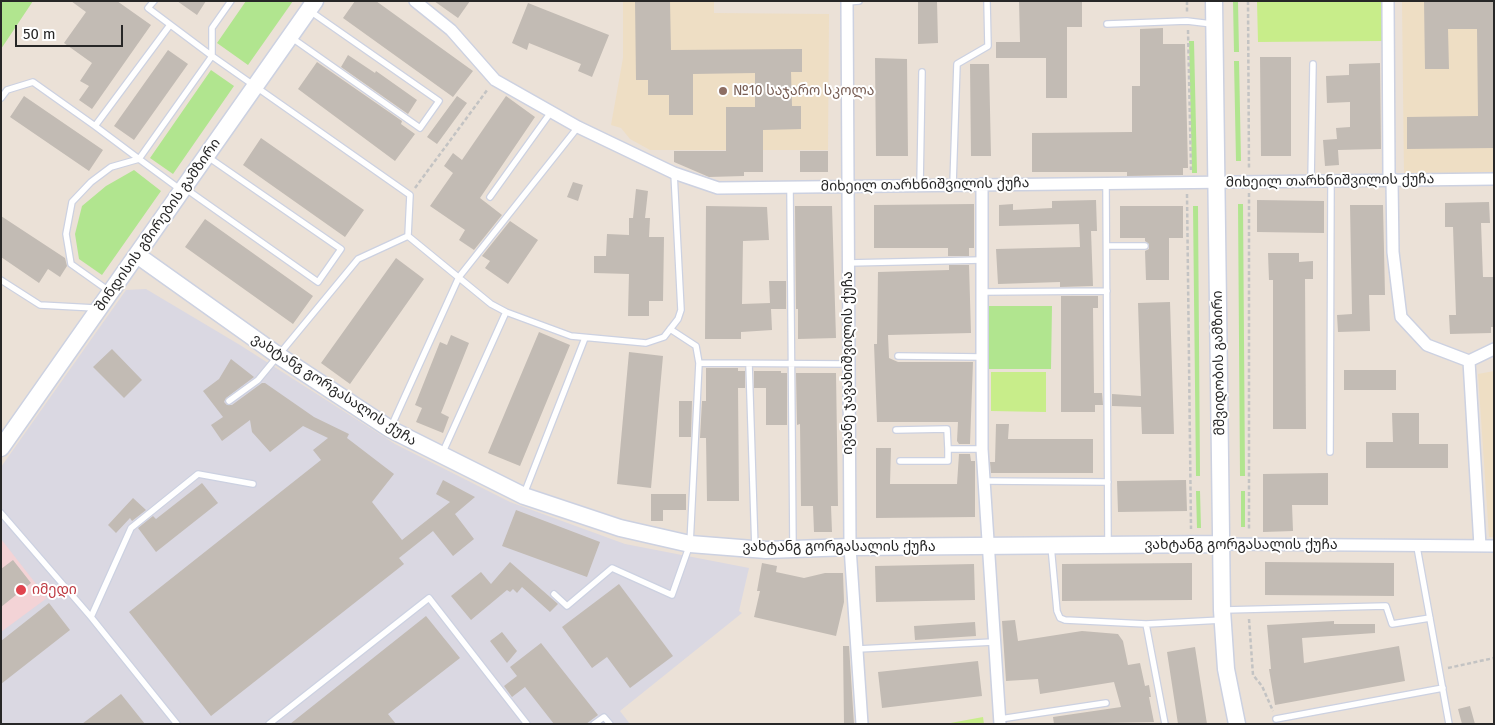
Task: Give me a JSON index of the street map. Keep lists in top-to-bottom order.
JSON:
{
  "streets": {
    "main road": ["შინდისის გმირების გამზირი", "მშვიდობის გამზირი", "ვახტანგ გორგასალის ქუჩა"],
    "street": ["მიხეილ თარხნიშვილის ქუჩა", "ივანე ჯავახიშვილის ქუჩა"]
  },
  "crossings": [
    ["მიხეილ თარხნიშვილის ქუჩა", "ივანე ჯავახიშვილის ქუჩა"],
    ["მიხეილ თარხნიშვილის ქუჩა", "მშვიდობის გამზირი"],
    ["შინდისის გმირების გამზირი", "ვახტანგ გორგასალის ქუჩა"],
    ["ივანე ჯავახიშვილის ქუჩა", "ვახტანგ გორგასალის ქუჩა"],
    ["მშვიდობის გამზირი", "ვახტანგ გორგასალის ქუჩა"]
  ],
  "places": ["№10 საჯარო სკოლა", "იმედი"],
  "scale_bar": "50 m"
}
